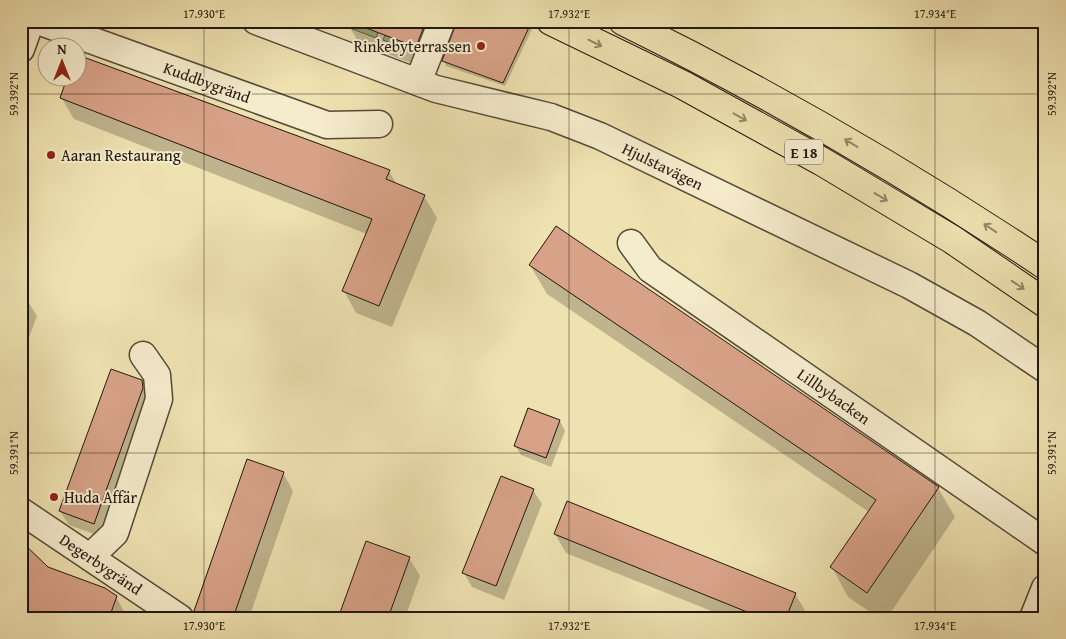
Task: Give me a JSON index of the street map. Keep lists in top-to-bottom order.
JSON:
{
  "streets": {
    "highway": ["E 18"],
    "street": [
      "Kuddbygränd",
      "Hjulstavägen",
      "Lillbybacken",
      "Degerbygränd"
    ]
  },
  "places": ["Rinkebyterrassen", "Aaran Restaurang", "Huda Affär"],
  "north": "top",
  "coordinates": [
    "17.930°E",
    "17.932°E",
    "17.934°E",
    "59.392°N",
    "59.391°N"
  ]
}
